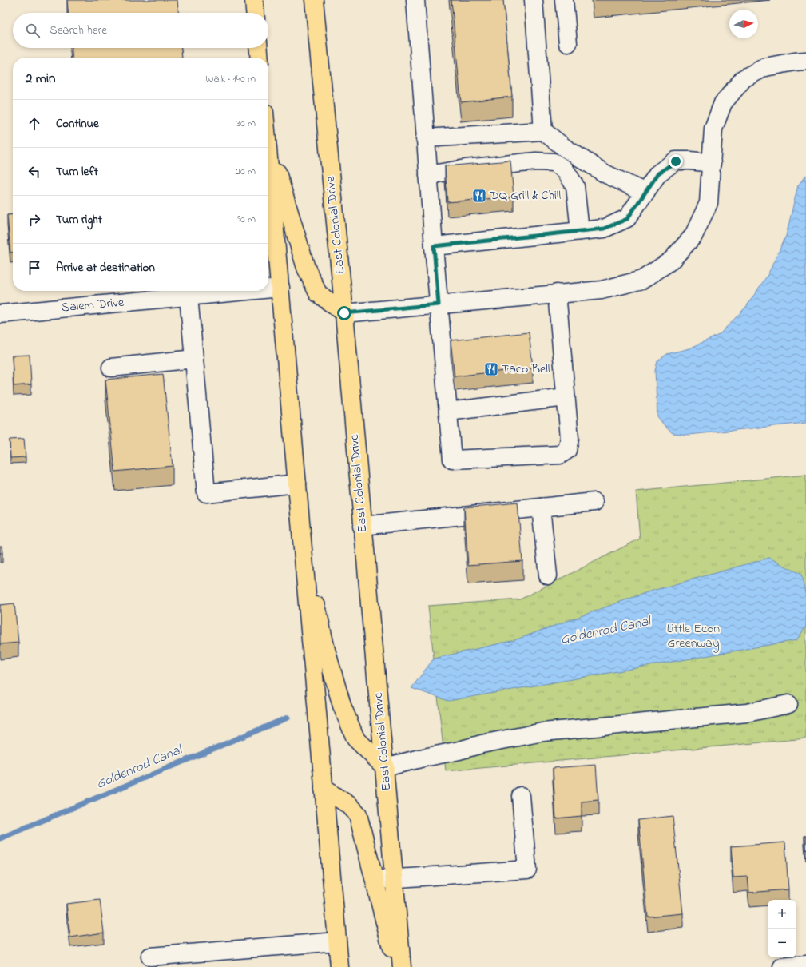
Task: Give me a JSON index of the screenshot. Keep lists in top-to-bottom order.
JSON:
{
  "streets": {
    "highway": ["East Colonial Drive"],
    "street": ["Salem Drive"]
  },
  "water": ["Goldenrod Canal"],
  "parks": ["Little Econ Greenway"],
  "places": {
    "restaurant": ["DQ Grill & Chill", "Taco Bell"]
  },
  "north": "right",
  "page": {
    "search": "Search here",
    "heading": ["2 min", "Walk · 140 m"],
    "list": [
      ["Continue", "30 m"],
      ["Turn left", "20 m"],
      ["Turn right", "90 m"],
      "Arrive at destination"
    ],
    "map_buttons": ["+", "−"]
  }
}
